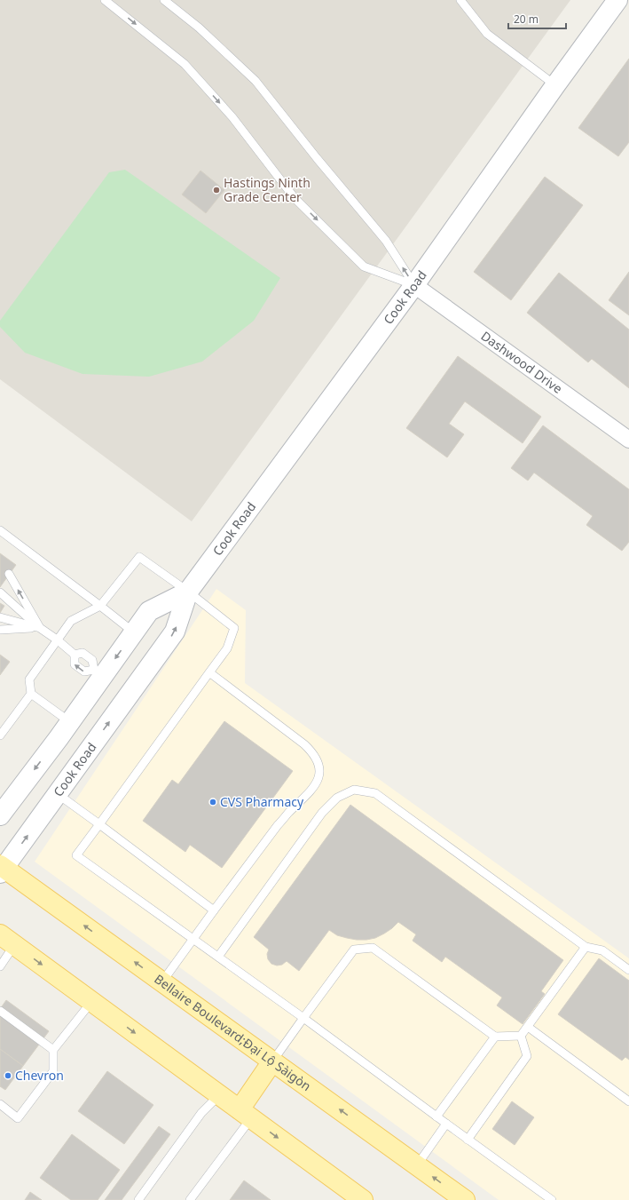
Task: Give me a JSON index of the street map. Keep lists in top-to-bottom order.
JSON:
{
  "streets": {
    "main road": ["Bellaire Boulevard;Đại Lộ Sàigòn"],
    "street": ["Cook Road", "Dashwood Drive"]
  },
  "crossings": [
    ["Cook Road", "Dashwood Drive"],
    ["Cook Road", "Bellaire Boulevard;Đại Lộ Sàigòn"]
  ],
  "places": ["Hastings Ninth Grade Center", "CVS Pharmacy", "Chevron"],
  "scale_bar": "20 m"
}
